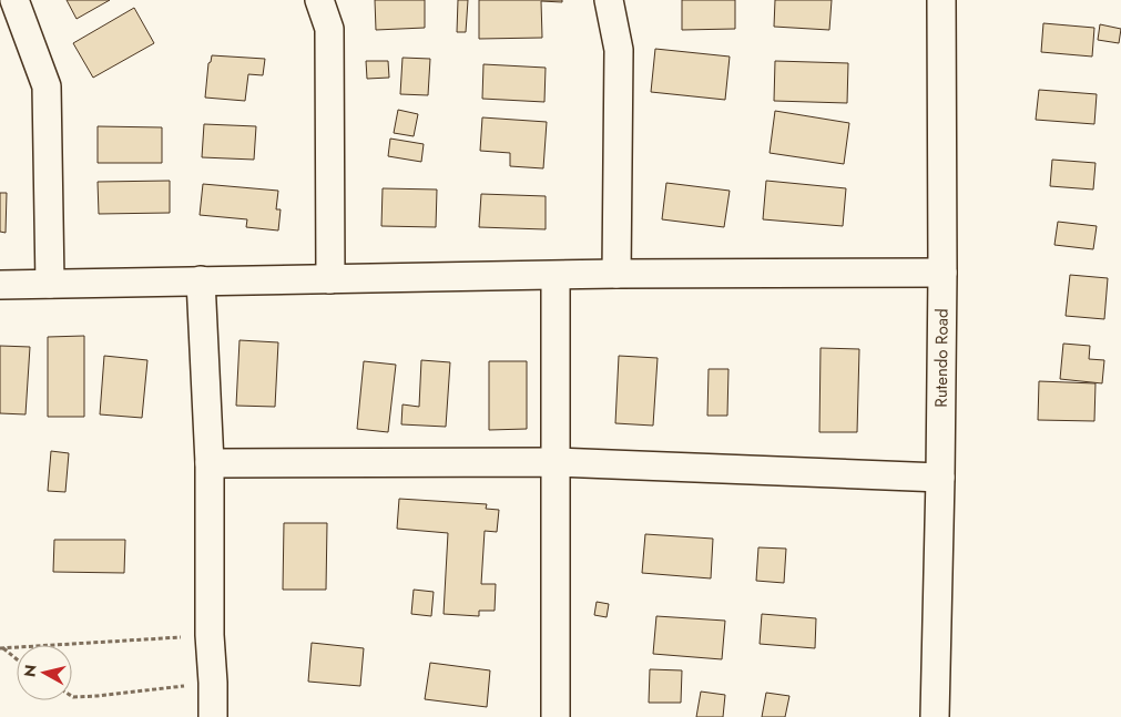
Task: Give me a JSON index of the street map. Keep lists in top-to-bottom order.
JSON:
{
  "streets": {
    "street": ["Rutendo Road"]
  },
  "north": "left"
}
